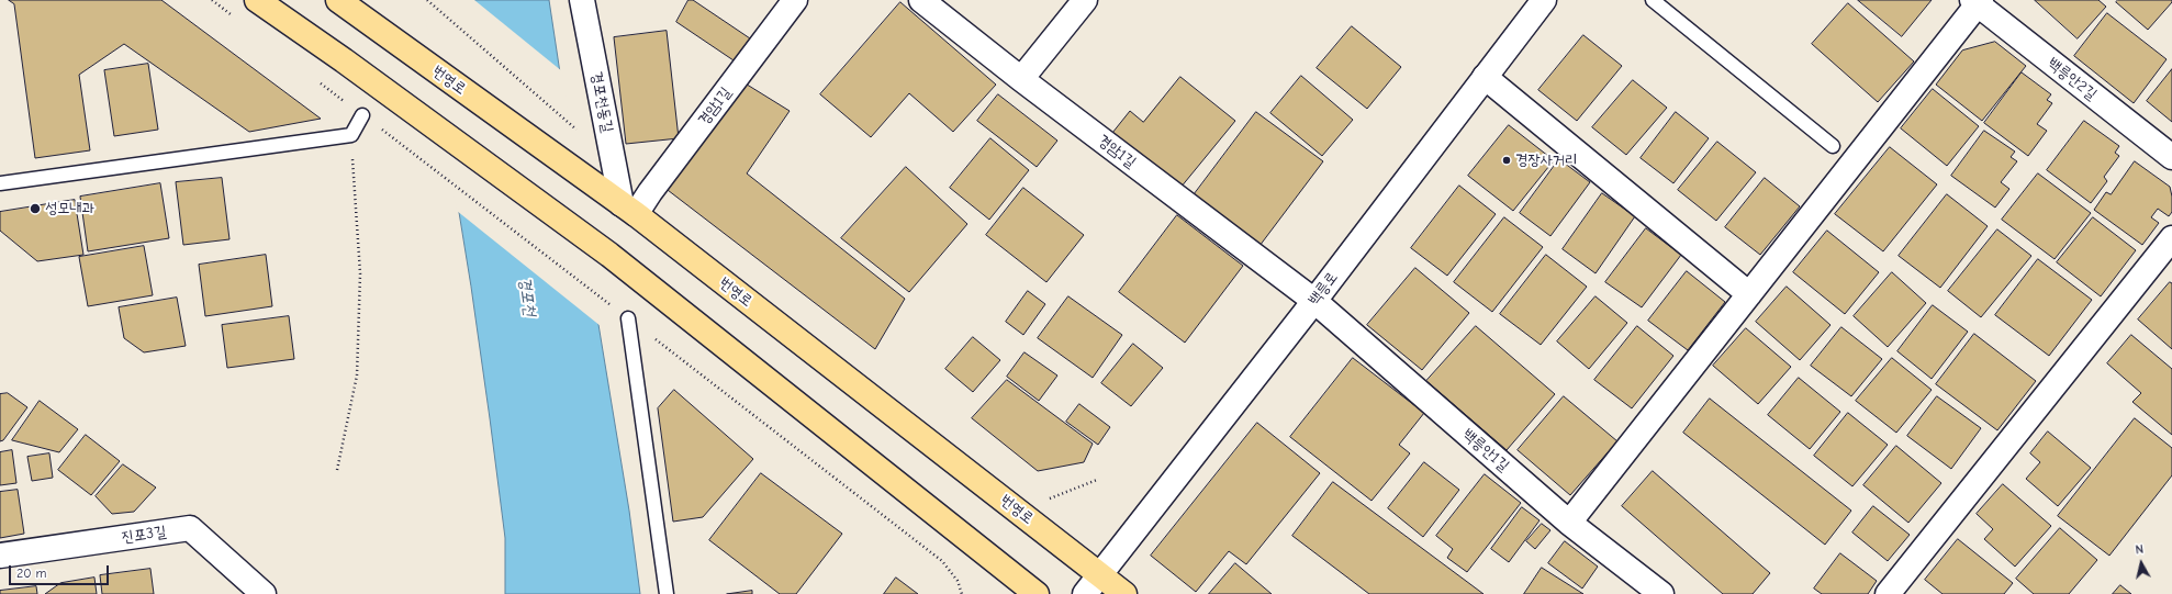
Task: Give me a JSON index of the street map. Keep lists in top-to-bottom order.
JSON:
{
  "streets": {
    "main road": ["번영로"],
    "street": [
      "백릉안2길",
      "경포천동길",
      "경암1길",
      "백릉로",
      "백릉안1길",
      "진포3길"
    ]
  },
  "crossings": [
    ["번영로", "경포천동길"],
    ["번영로", "경암1길"],
    ["번영로", "백릉로"],
    ["경포천동길", "경암1길"],
    ["경암1길", "백릉로"],
    ["경암1길", "백릉안1길"],
    ["백릉로", "백릉안1길"]
  ],
  "water": ["경포천"],
  "places": ["경장사거리", "성모내과"],
  "scale_bar": "20 m",
  "north": "top"
}
